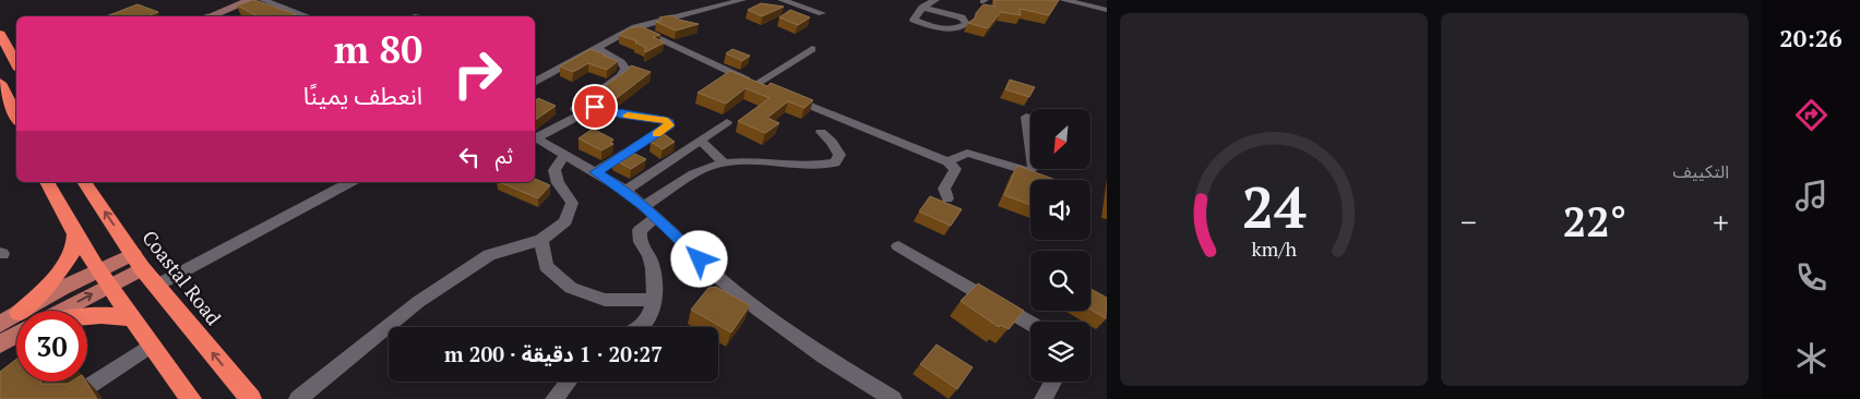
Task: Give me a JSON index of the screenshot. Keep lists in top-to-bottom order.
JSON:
{
  "streets": {
    "highway": ["Coastal Road"]
  },
  "north": "bottom left",
  "page": {
    "tabs": "20:26",
    "tile": "التكييف",
    "turn": ["80 m", "انعطف يمينًا"],
    "then": "ثم",
    "heat": ["−", "22°", "+"],
    "limit": "30",
    "trip": "20:27 · 1 دقيقة · 200 m",
    "gauge": ["24", "km/h"]
  }
}
